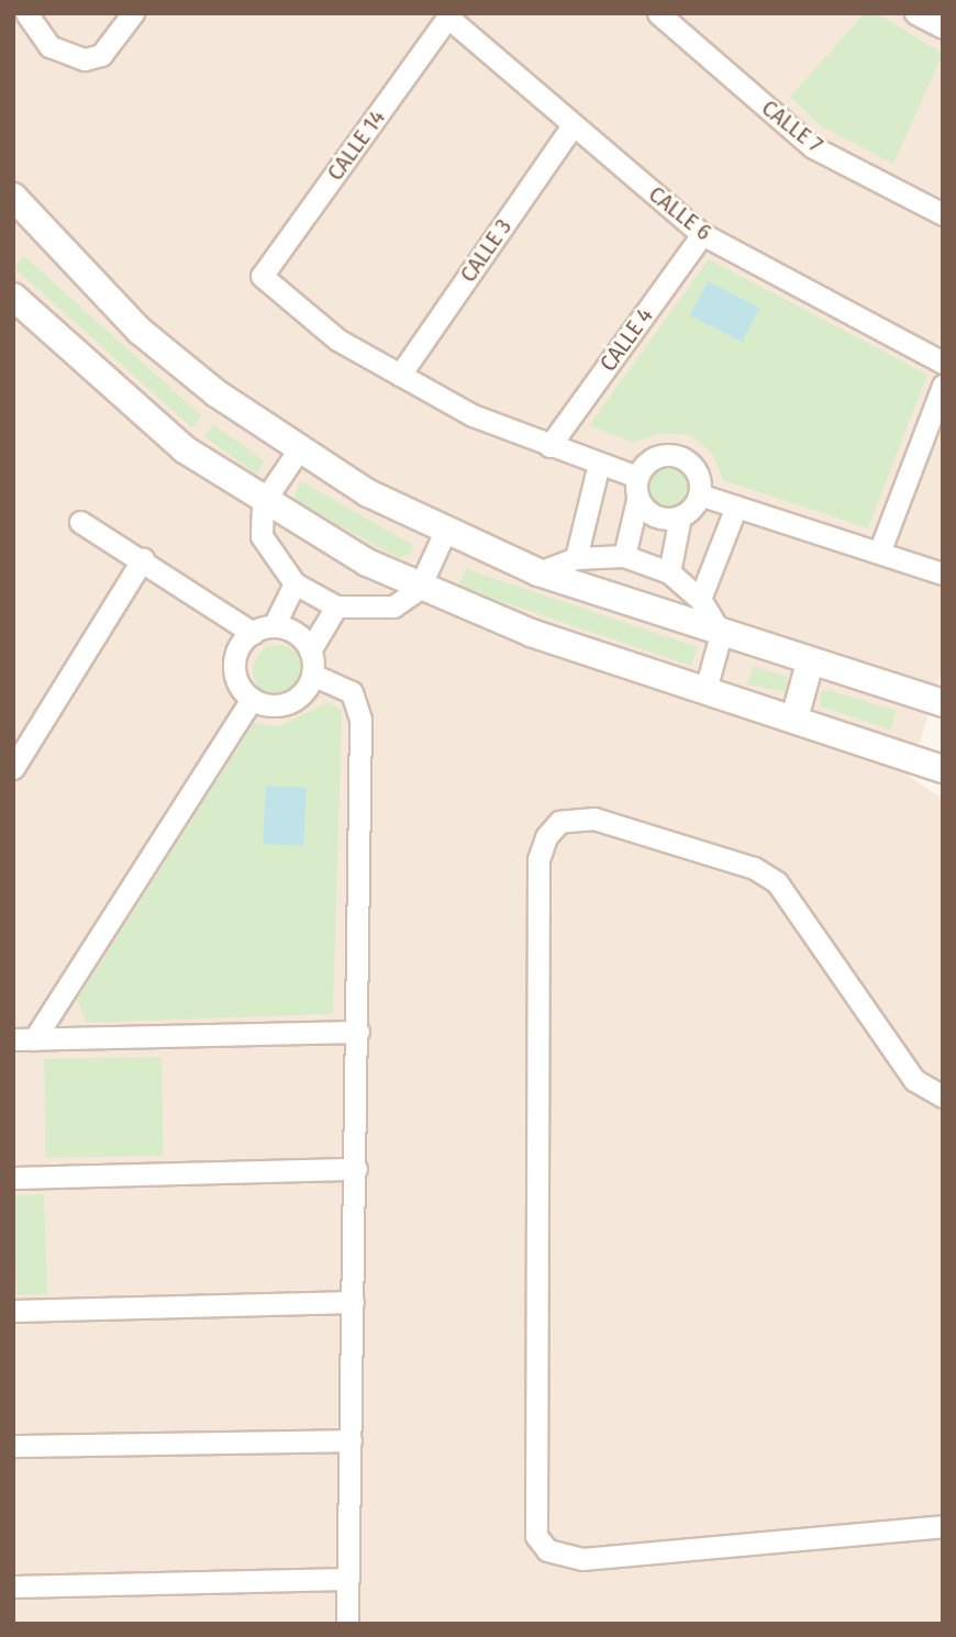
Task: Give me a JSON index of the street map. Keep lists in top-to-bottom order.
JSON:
{
  "streets": {
    "street": [
      "CALLE 7",
      "CALLE 14",
      "CALLE 6",
      "CALLE 3",
      "CALLE 4"
    ]
  },
  "crossings": [
    ["CALLE 14", "CALLE 6"],
    ["CALLE 14", "CALLE 3"],
    ["CALLE 6", "CALLE 3"],
    ["CALLE 6", "CALLE 4"]
  ]
}
